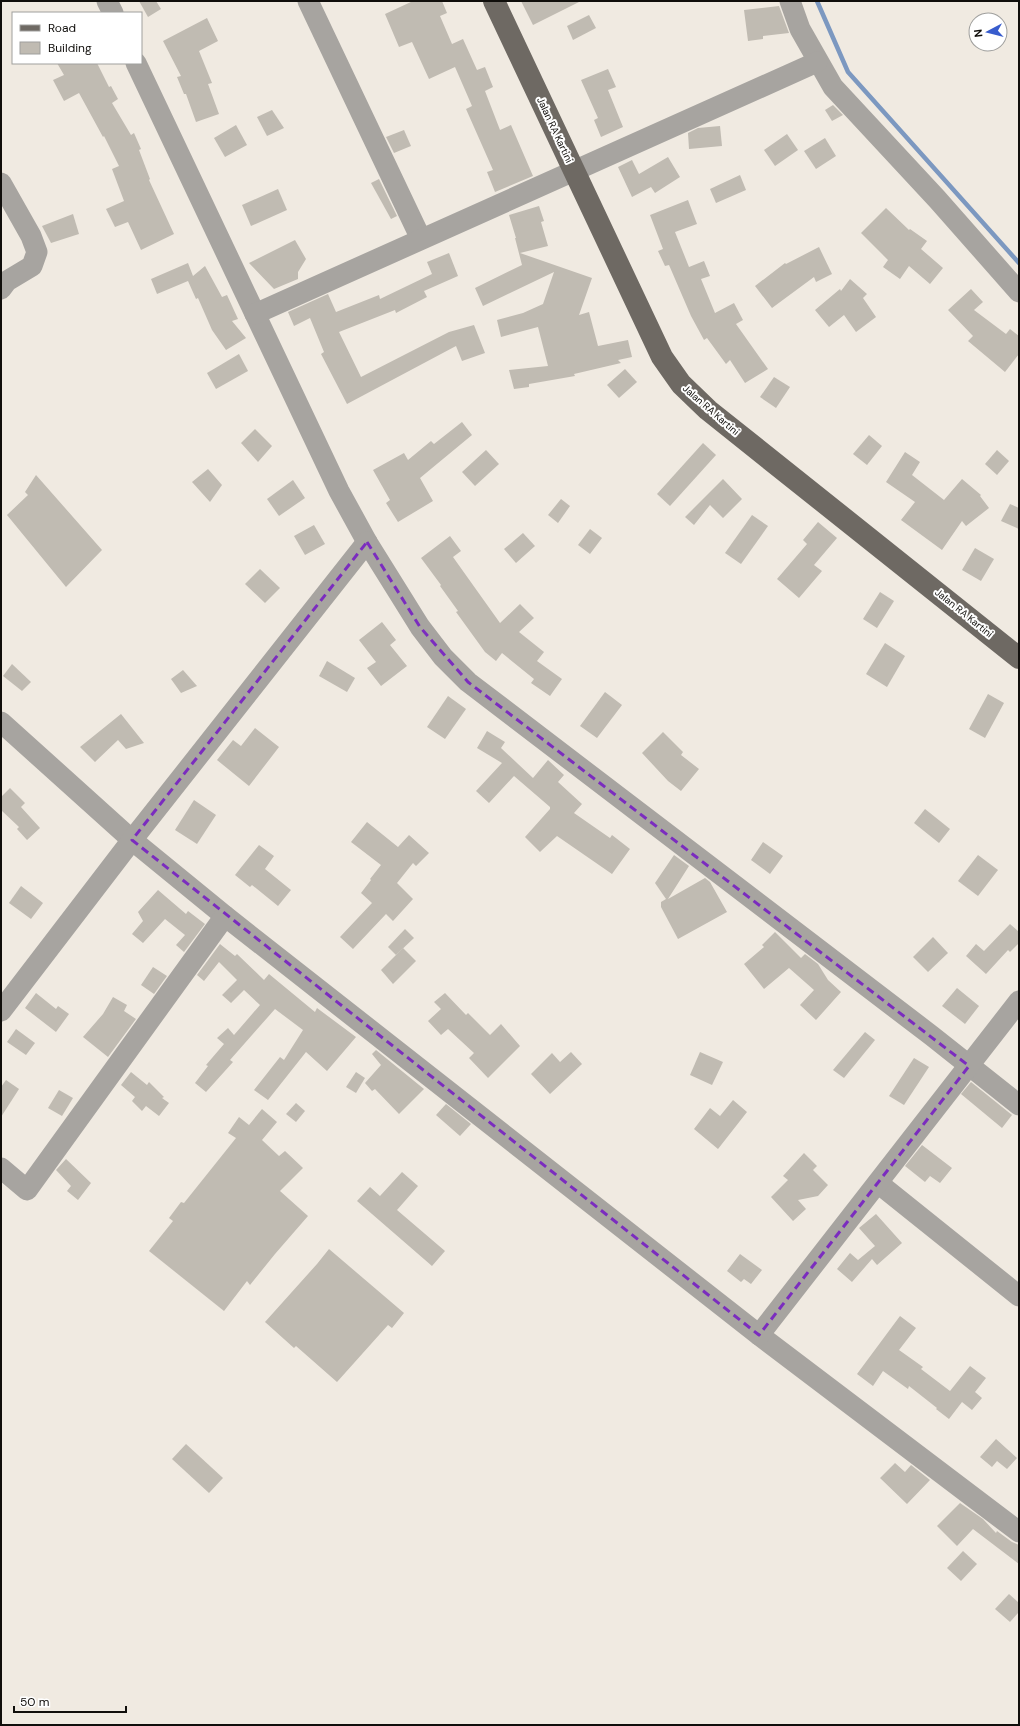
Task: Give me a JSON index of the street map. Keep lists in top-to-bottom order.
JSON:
{
  "streets": {
    "main road": ["Jalan RA Kartini"]
  },
  "legend": ["Road", "Building"],
  "scale_bar": "50 m",
  "north": "left"
}
